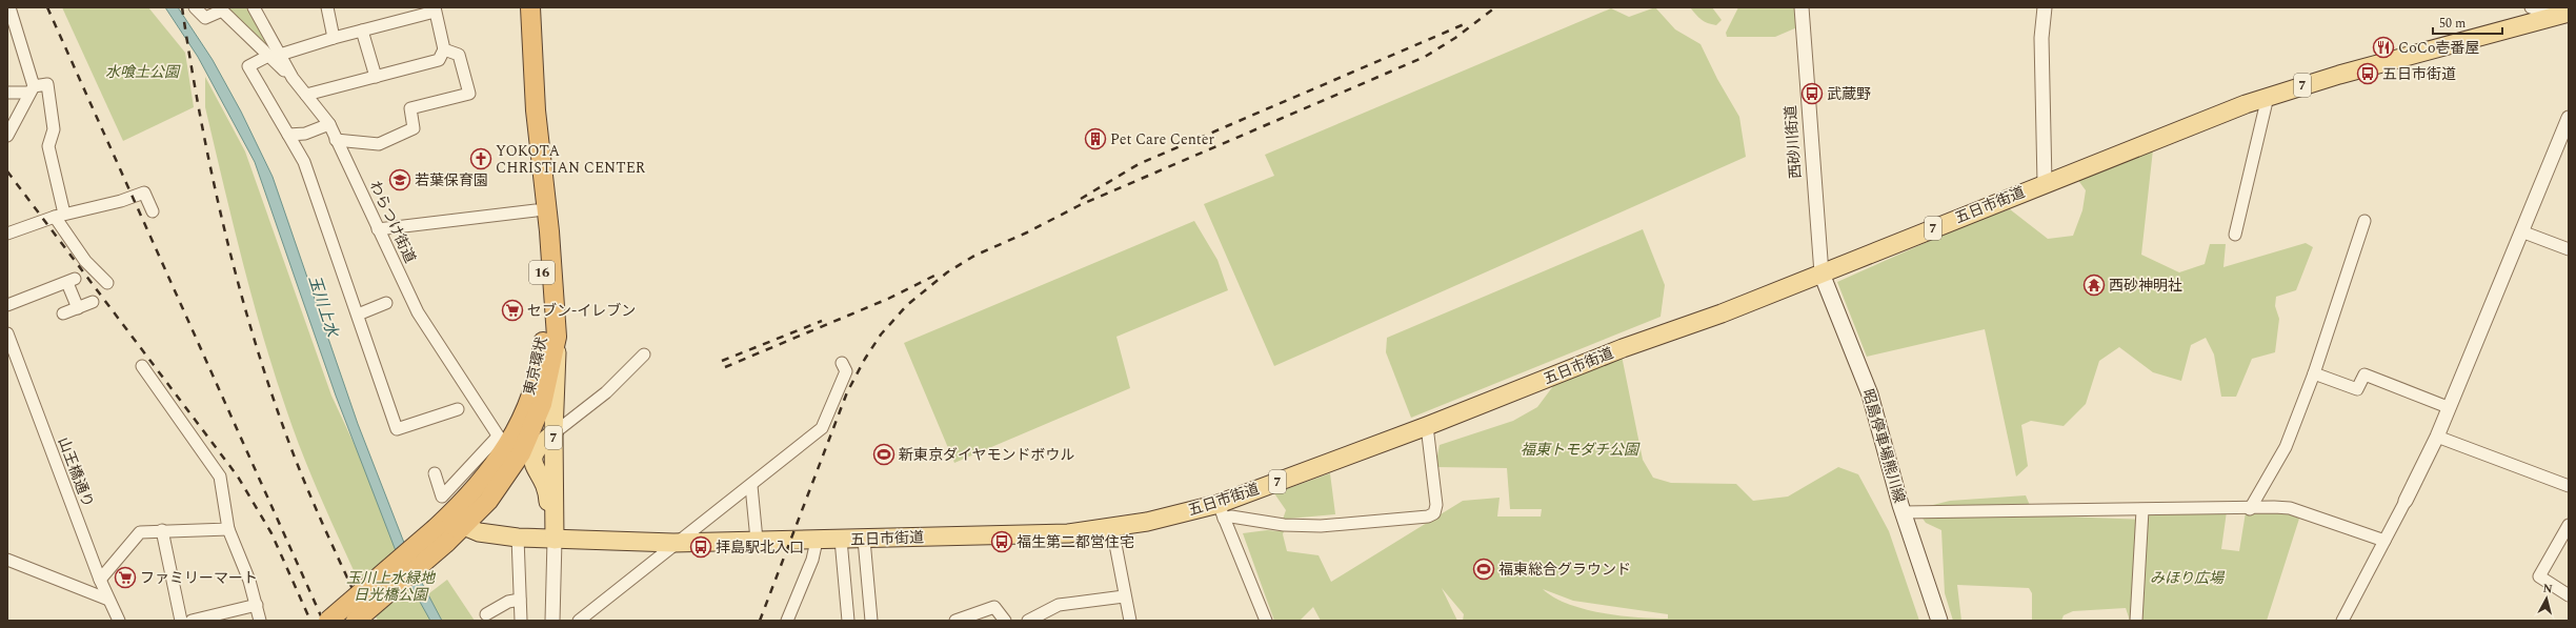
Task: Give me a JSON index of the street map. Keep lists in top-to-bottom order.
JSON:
{
  "streets": {
    "highway": ["16", "東京環状"],
    "main road": ["7", "五日市街道", "昭島停車場熊川線"],
    "street": ["西砂川街道", "わらつけ街道", "山王橋通り"]
  },
  "crossings": [
    ["7", "五日市街道"],
    ["7", "東京環状"],
    ["西砂川街道", "五日市街道"],
    ["西砂川街道", "昭島停車場熊川線"],
    ["五日市街道", "東京環状"],
    ["五日市街道", "昭島停車場熊川線"],
    ["わらつけ街道", "東京環状"]
  ],
  "water": ["玉川上水"],
  "parks": [
    "水喰土公園",
    "福東トモダチ公園",
    "玉川上水緑地 日光橋公園",
    "みほり広場"
  ],
  "places": {
    "restaurant": ["CoCo壱番屋"],
    "bus stop": [
      "五日市街道",
      "武蔵野",
      "福生第二都営住宅",
      "拝島駅北入口"
    ],
    "building": ["Pet Care Center"],
    "church": ["YOKOTA CHRISTIAN CENTER"],
    "school or university": ["若葉保育園"],
    "temple": ["西砂神明社"],
    "supermarket": ["セブン-イレブン", "ファミリーマート"],
    "sports": ["新東京ダイヤモンドボウル", "福東総合グラウンド"]
  },
  "scale_bar": "50 m",
  "north": "top"
}
